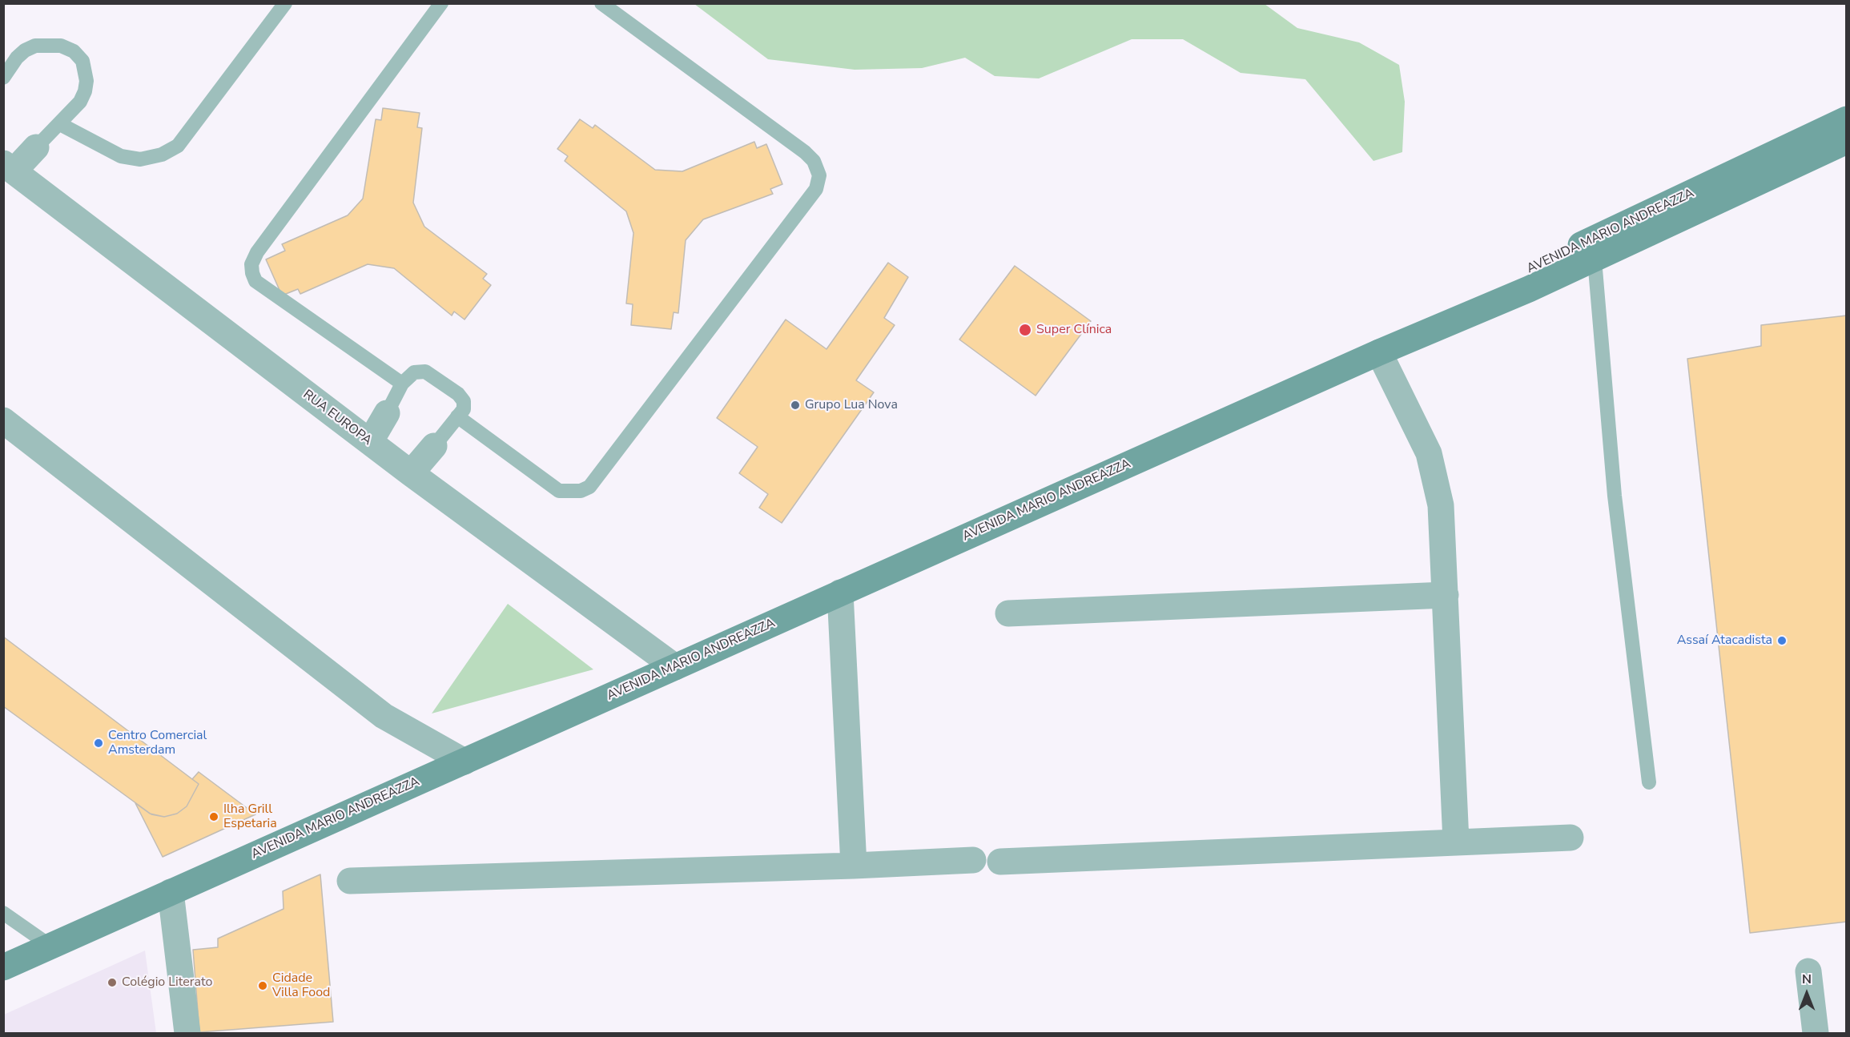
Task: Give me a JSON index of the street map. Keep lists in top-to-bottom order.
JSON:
{
  "streets": {
    "main road": ["AVENIDA MARIO ANDREAZZA"],
    "street": ["RUA EUROPA"]
  },
  "crossings": [
    ["AVENIDA MARIO ANDREAZZA", "RUA EUROPA"]
  ],
  "places": [
    "Super Clínica",
    "Grupo Lua Nova",
    "Assaí Atacadista",
    "Centro Comercial Amsterdam",
    "Ilha Grill Espetaria",
    "Colégio Literato",
    "Cidade Villa Food"
  ],
  "north": "top"
}
